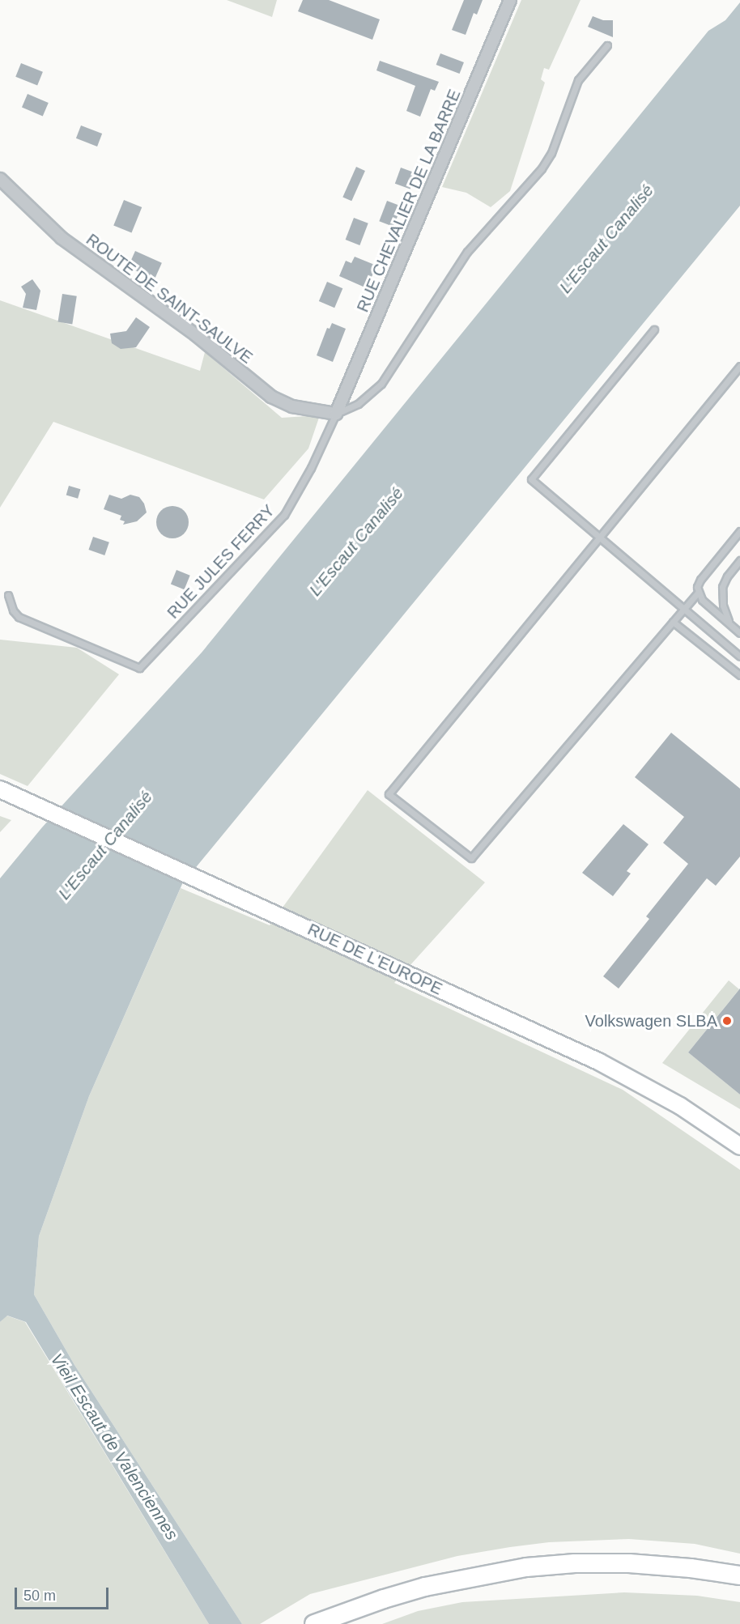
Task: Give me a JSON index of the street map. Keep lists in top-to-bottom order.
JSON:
{
  "streets": {
    "street": ["RUE CHEVALIER DE LA BARRE", "ROUTE DE SAINT-SAULVE", "RUE DE L'EUROPE"],
    "lane": ["RUE JULES FERRY"]
  },
  "crossings": [
    ["RUE CHEVALIER DE LA BARRE", "ROUTE DE SAINT-SAULVE"],
    ["RUE CHEVALIER DE LA BARRE", "RUE JULES FERRY"],
    ["ROUTE DE SAINT-SAULVE", "RUE JULES FERRY"]
  ],
  "water": ["L'Escaut Canalisé", "Vieil Escaut de Valenciennes"],
  "places": ["Volkswagen SLBA"],
  "scale_bar": "50 m"
}
